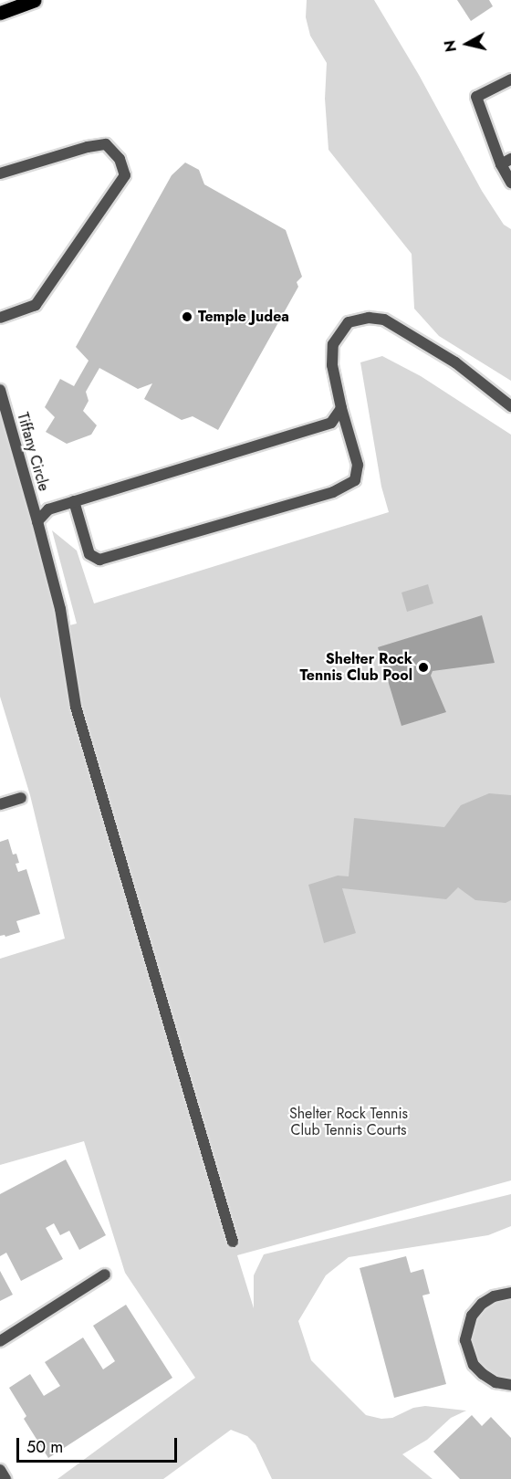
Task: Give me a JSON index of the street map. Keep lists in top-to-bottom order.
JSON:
{
  "streets": {
    "street": ["Tiffany Circle"]
  },
  "parks": ["Shelter Rock Tennis Club Tennis Courts"],
  "places": ["Temple Judea", "Shelter Rock Tennis Club Pool"],
  "scale_bar": "50 m",
  "north": "left"
}
